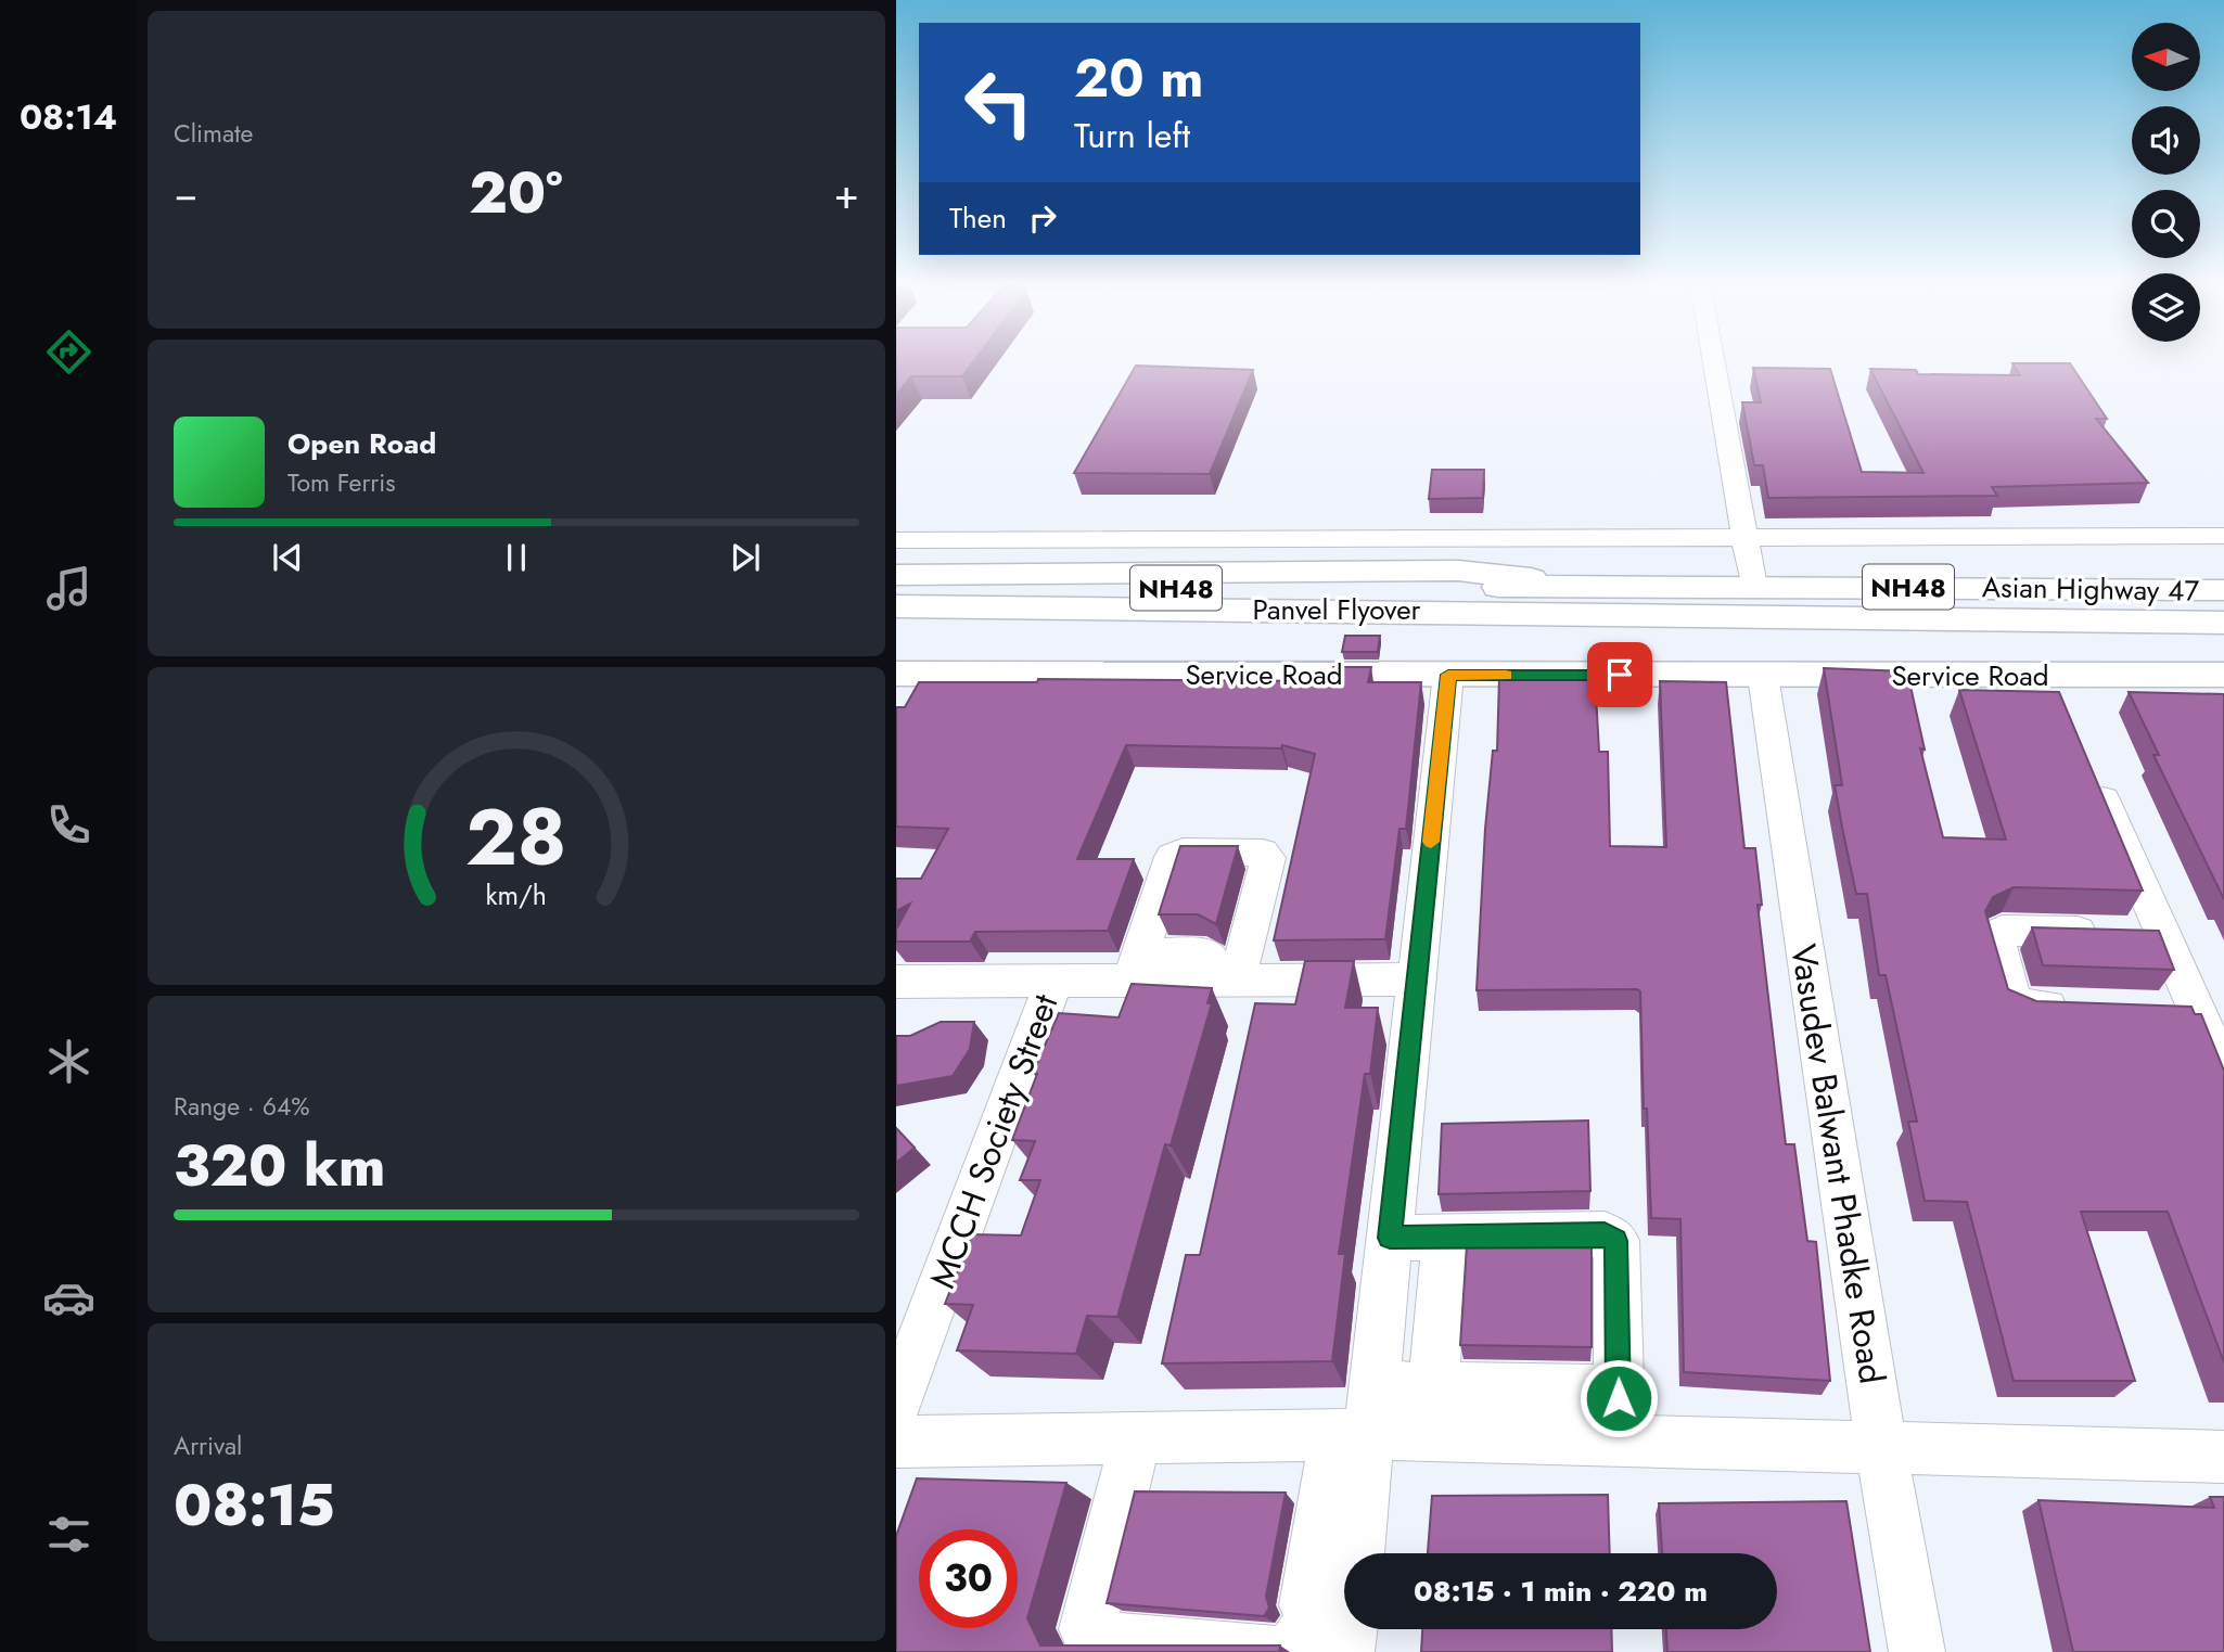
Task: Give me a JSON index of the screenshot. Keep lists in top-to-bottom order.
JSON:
{
  "streets": {
    "main road": [
      "NH48",
      "Asian Highway 47",
      "Panvel Flyover",
      "Service Road"
    ],
    "street": ["MCCH Society Street", "Vasudev Balwant Phadke Road"]
  },
  "crossings": [
    ["Asian Highway 47", "Panvel Flyover"],
    ["Service Road", "Vasudev Balwant Phadke Road"]
  ],
  "north": "left",
  "page": {
    "tabs": "08:14",
    "tile": [
      "Climate",
      ["Range · 64%", "320 km"],
      ["Arrival", "08:15"]
    ],
    "turn": ["20 m", "Turn left"],
    "heat": ["−", "20°", "+"],
    "then": "Then",
    "song": ["Open Road", "Tom Ferris"],
    "limit": "30",
    "trip": "08:15 · 1 min · 220 m",
    "gauge": ["28", "km/h"]
  }
}
